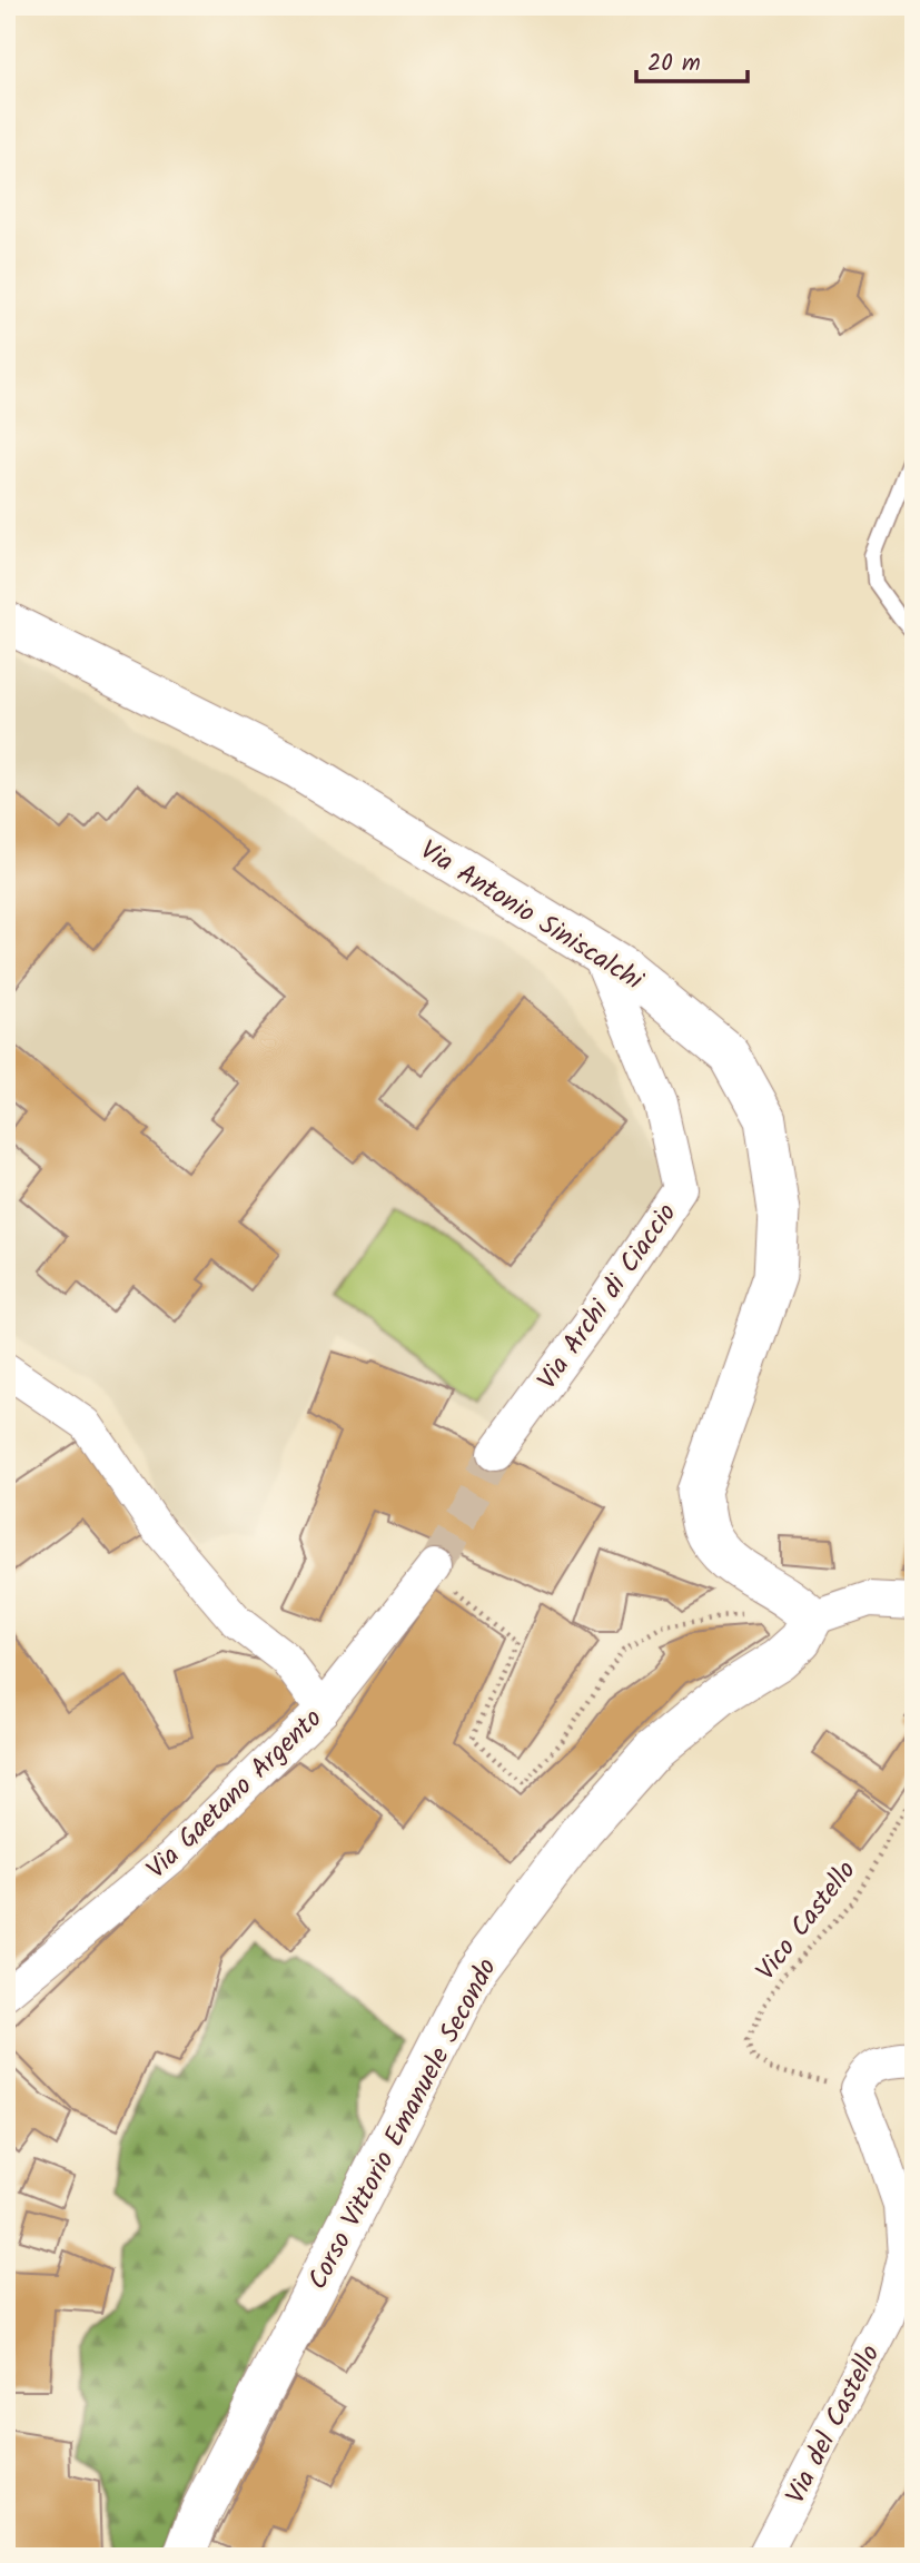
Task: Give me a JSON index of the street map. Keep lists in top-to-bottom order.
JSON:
{
  "streets": {
    "street": [
      "Via Antonio Siniscalchi",
      "Via Archi di Ciaccio",
      "Via Gaetano Argento",
      "Corso Vittorio Emanuele Secondo",
      "Via del Castello"
    ],
    "path": ["Vico Castello"]
  },
  "crossings": [
    ["Via Antonio Siniscalchi", "Via Archi di Ciaccio"],
    ["Via Antonio Siniscalchi", "Corso Vittorio Emanuele Secondo"],
    ["Vico Castello", "Via del Castello"]
  ],
  "scale_bar": "20 m"
}
